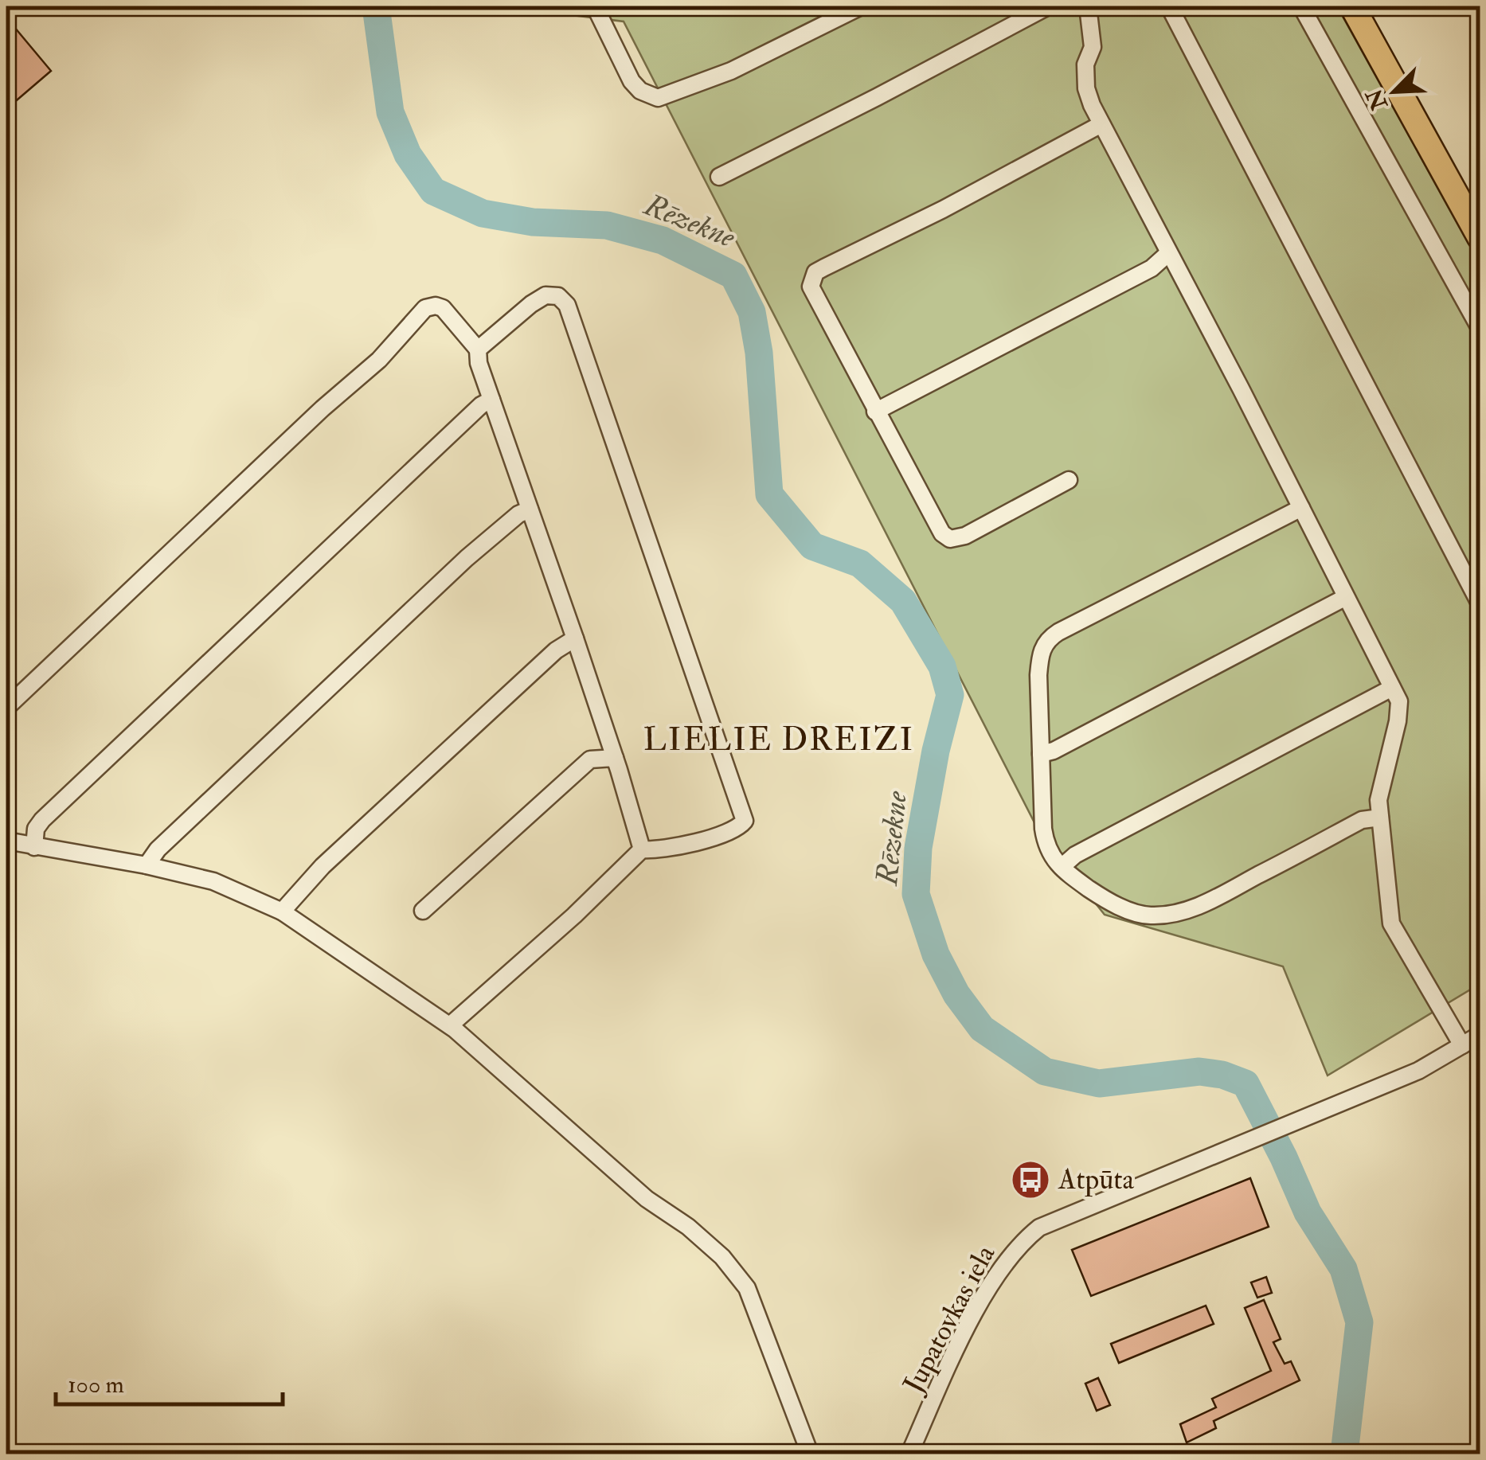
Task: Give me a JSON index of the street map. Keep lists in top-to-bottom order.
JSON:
{
  "streets": {
    "street": ["Jupatovkas iela"]
  },
  "districts": ["LIELIE DREIZI"],
  "water": ["Rēzekne"],
  "places": {
    "bus stop": ["Atpūta"]
  },
  "scale_bar": "100 m",
  "north": "bottom left"
}
